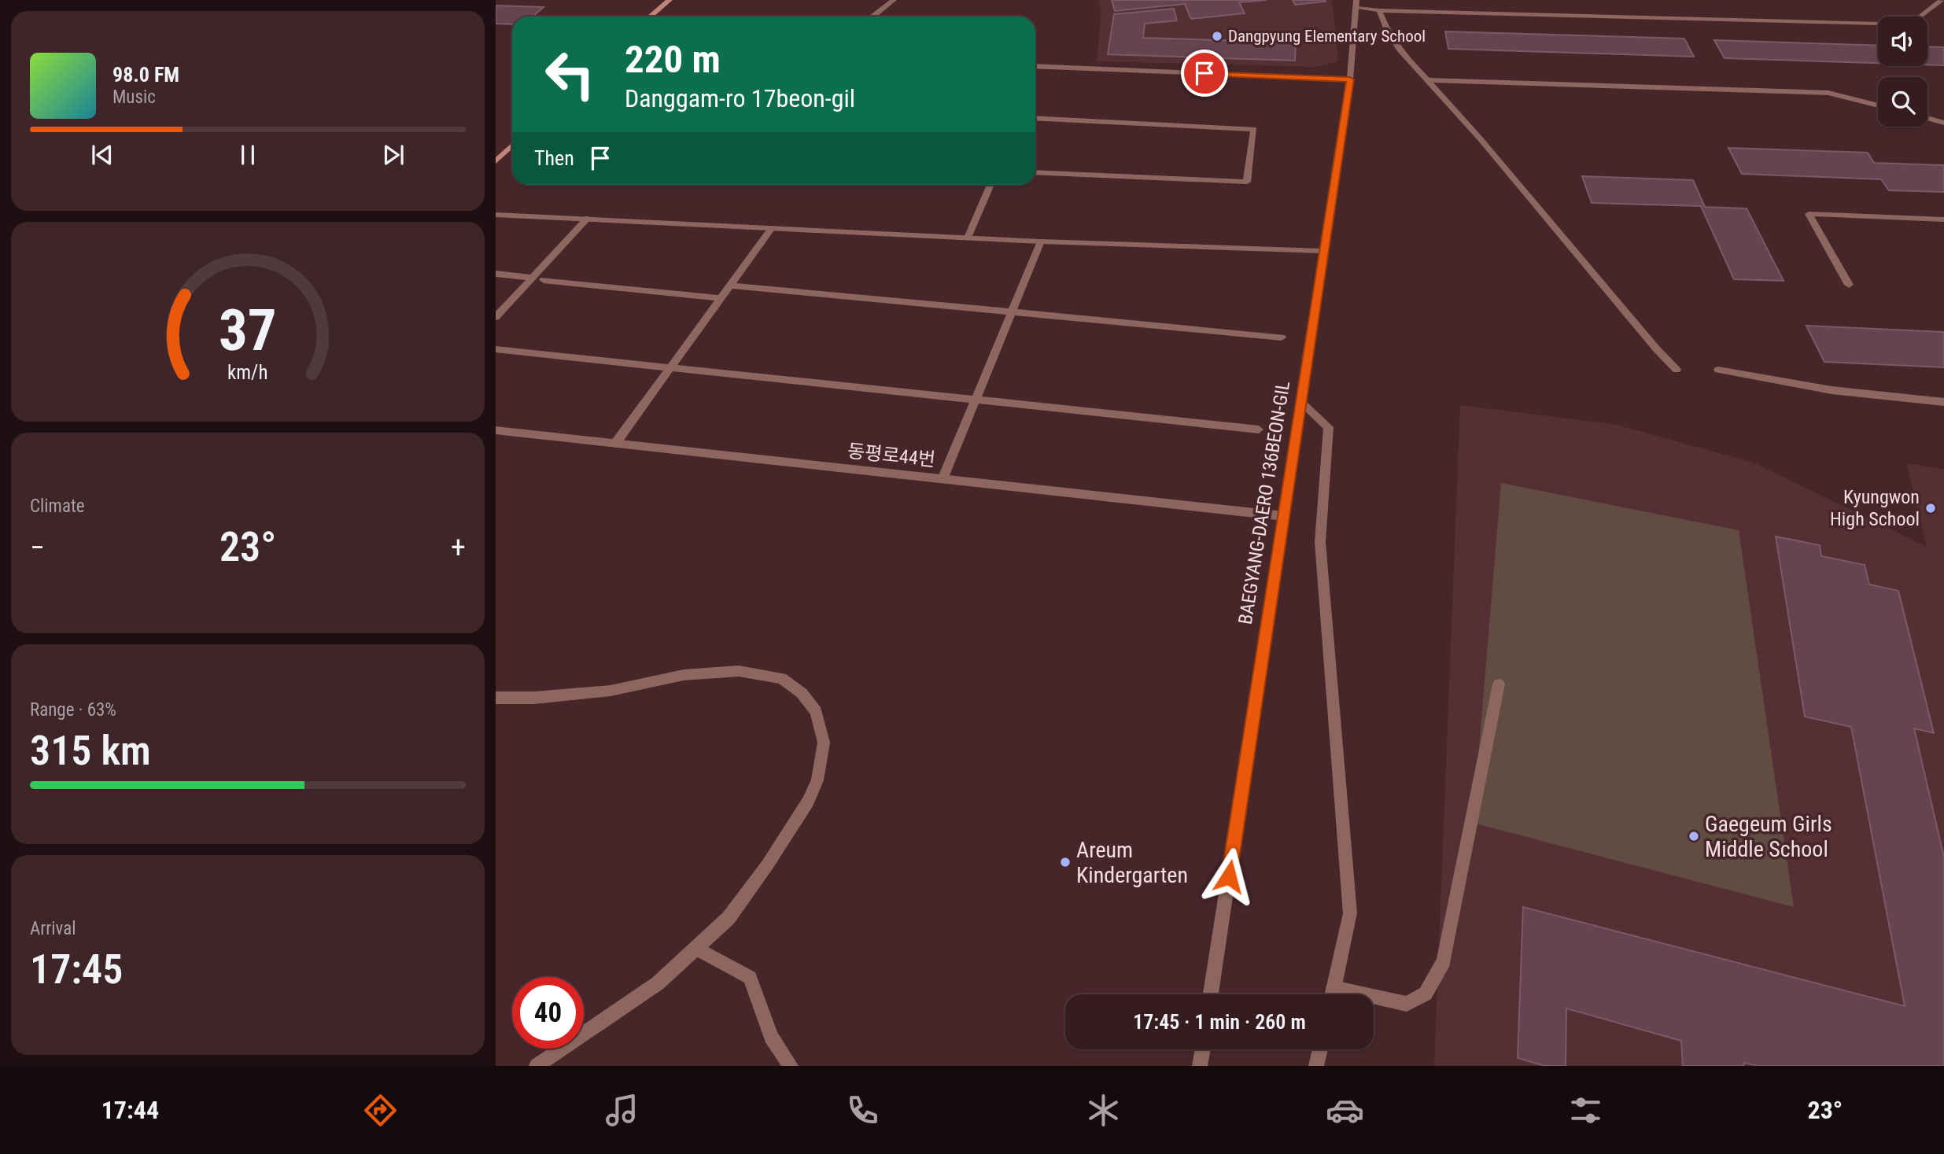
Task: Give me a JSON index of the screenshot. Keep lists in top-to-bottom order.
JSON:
{
  "streets": {
    "street": ["동평로44번", "BAEGYANG-DAERO 136BEON-GIL"]
  },
  "crossings": [
    ["동평로44번", "BAEGYANG-DAERO 136BEON-GIL"]
  ],
  "places": [
    "Dangpyung Elementary School",
    "Kyungwon High School",
    "Gaegeum Girls Middle School",
    "Areum Kindergarten"
  ],
  "page": {
    "turn": ["220 m", "Danggam-ro 17beon-gil"],
    "song": ["98.0 FM", "Music"],
    "then": "Then",
    "tile": [
      "Climate",
      ["Range · 63%", "315 km"],
      ["Arrival", "17:45"]
    ],
    "heat": ["−", "23°", "+"],
    "limit": "40",
    "trip": "17:45 · 1 min · 260 m",
    "tabs": ["17:44", "23°"],
    "gauge": ["37", "km/h"]
  }
}
